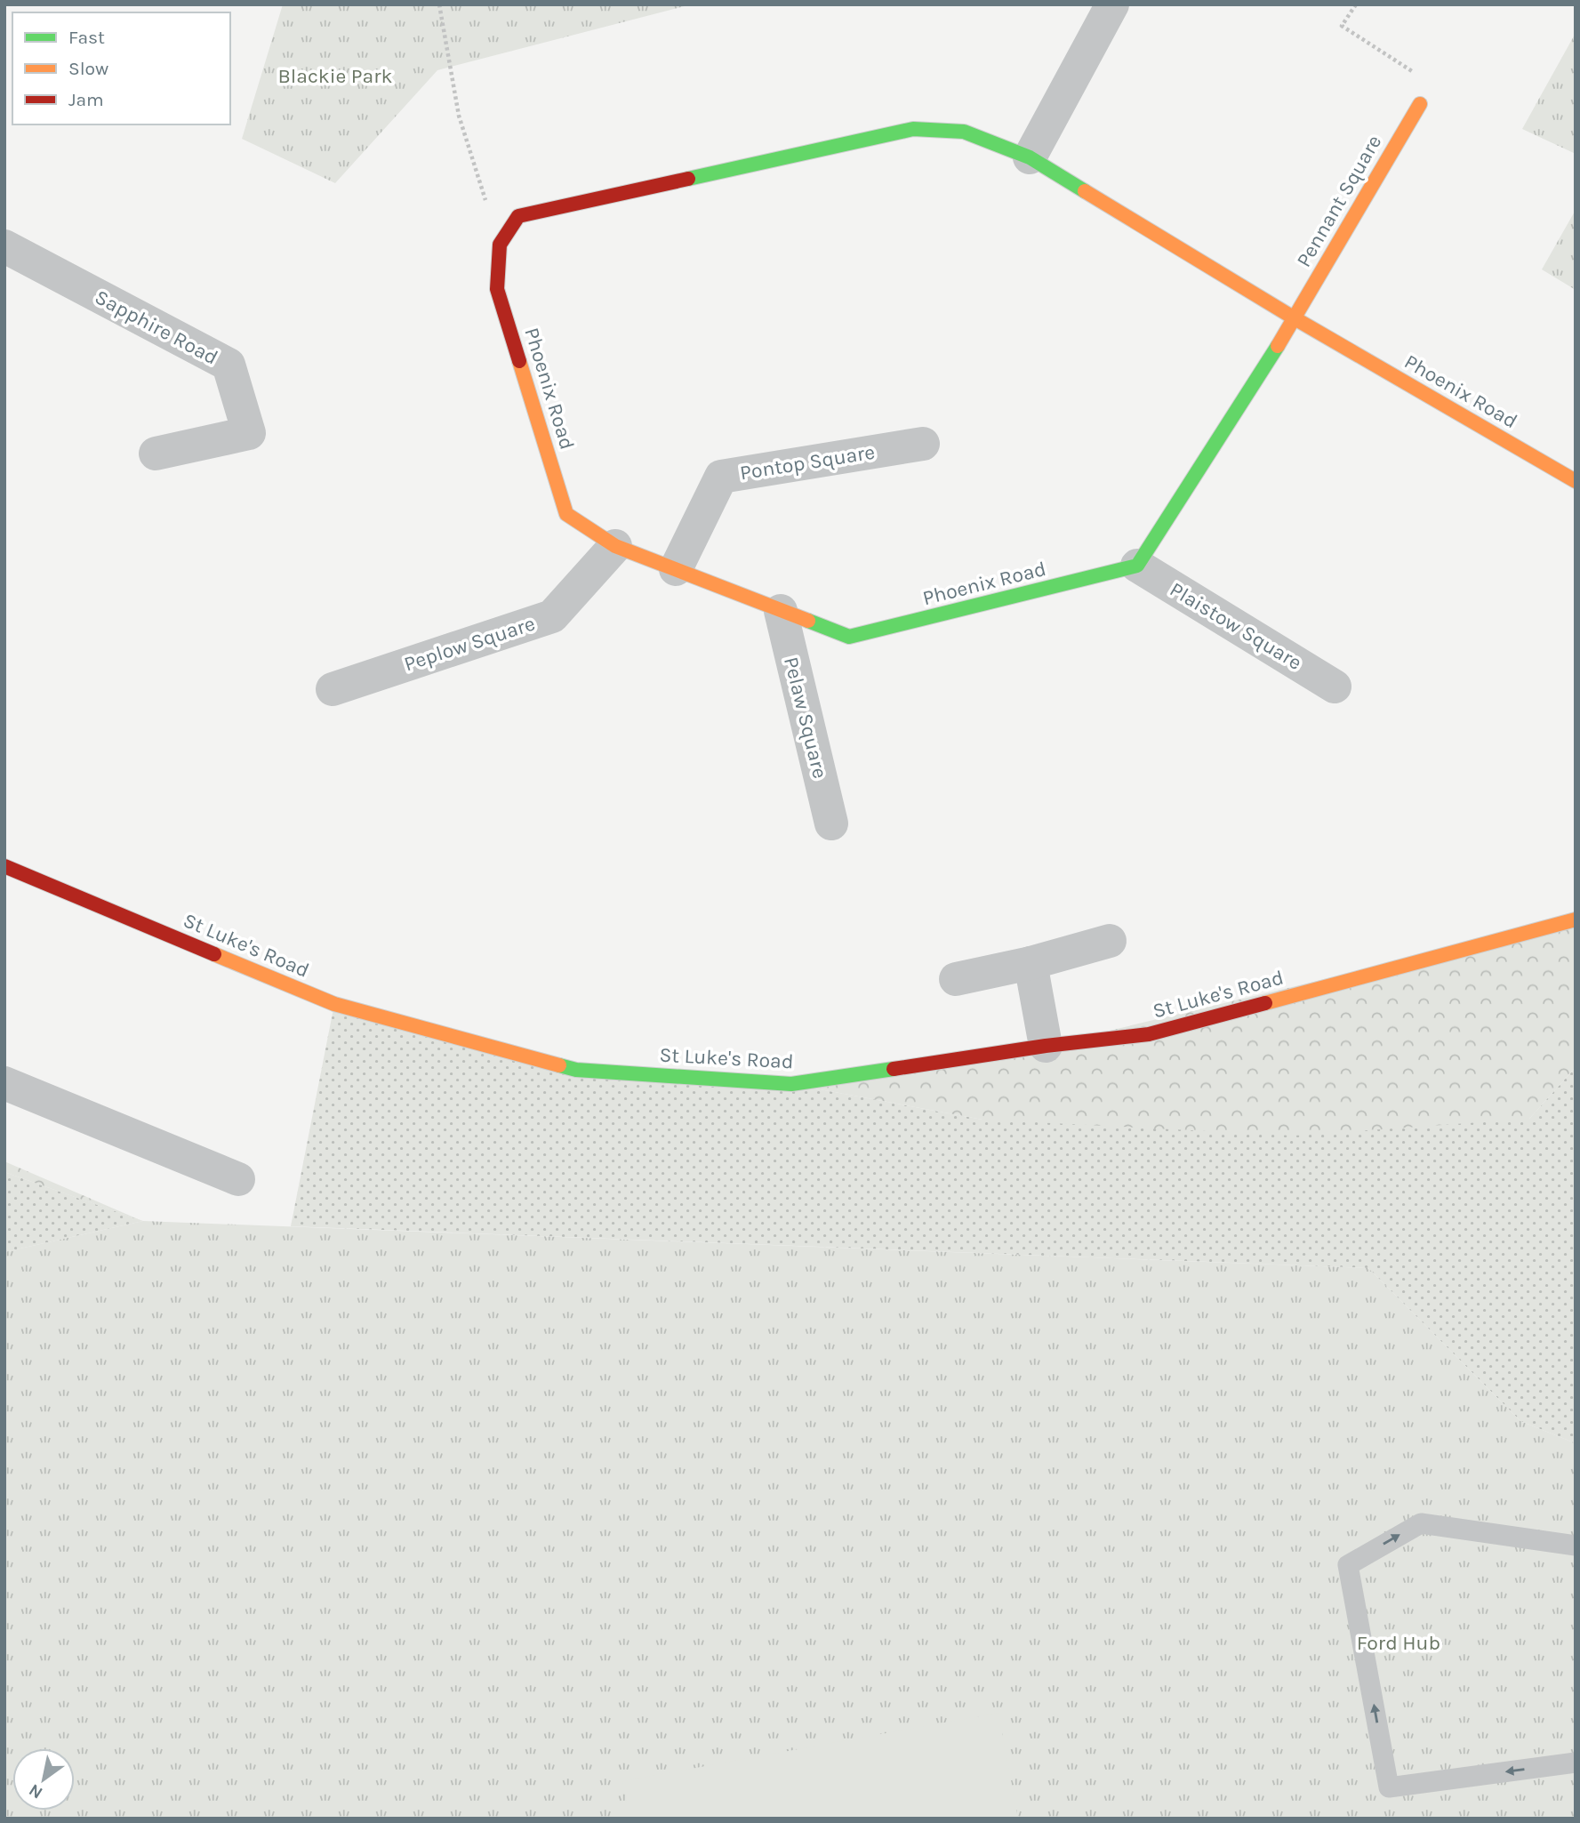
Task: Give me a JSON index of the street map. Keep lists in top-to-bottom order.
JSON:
{
  "streets": {
    "street": [
      "Pennant Square",
      "Sapphire Road",
      "Phoenix Road",
      "Pontop Square",
      "Plaistow Square",
      "Peplow Square",
      "Pelaw Square",
      "St Luke's Road"
    ]
  },
  "crossings": [
    ["Pennant Square", "Phoenix Road"],
    ["Phoenix Road", "Pontop Square"],
    ["Phoenix Road", "Plaistow Square"],
    ["Phoenix Road", "Peplow Square"],
    ["Phoenix Road", "Pelaw Square"]
  ],
  "parks": ["Blackie Park", "Ford Hub"],
  "legend": ["Fast", "Slow", "Jam"],
  "north": "bottom left"
}
